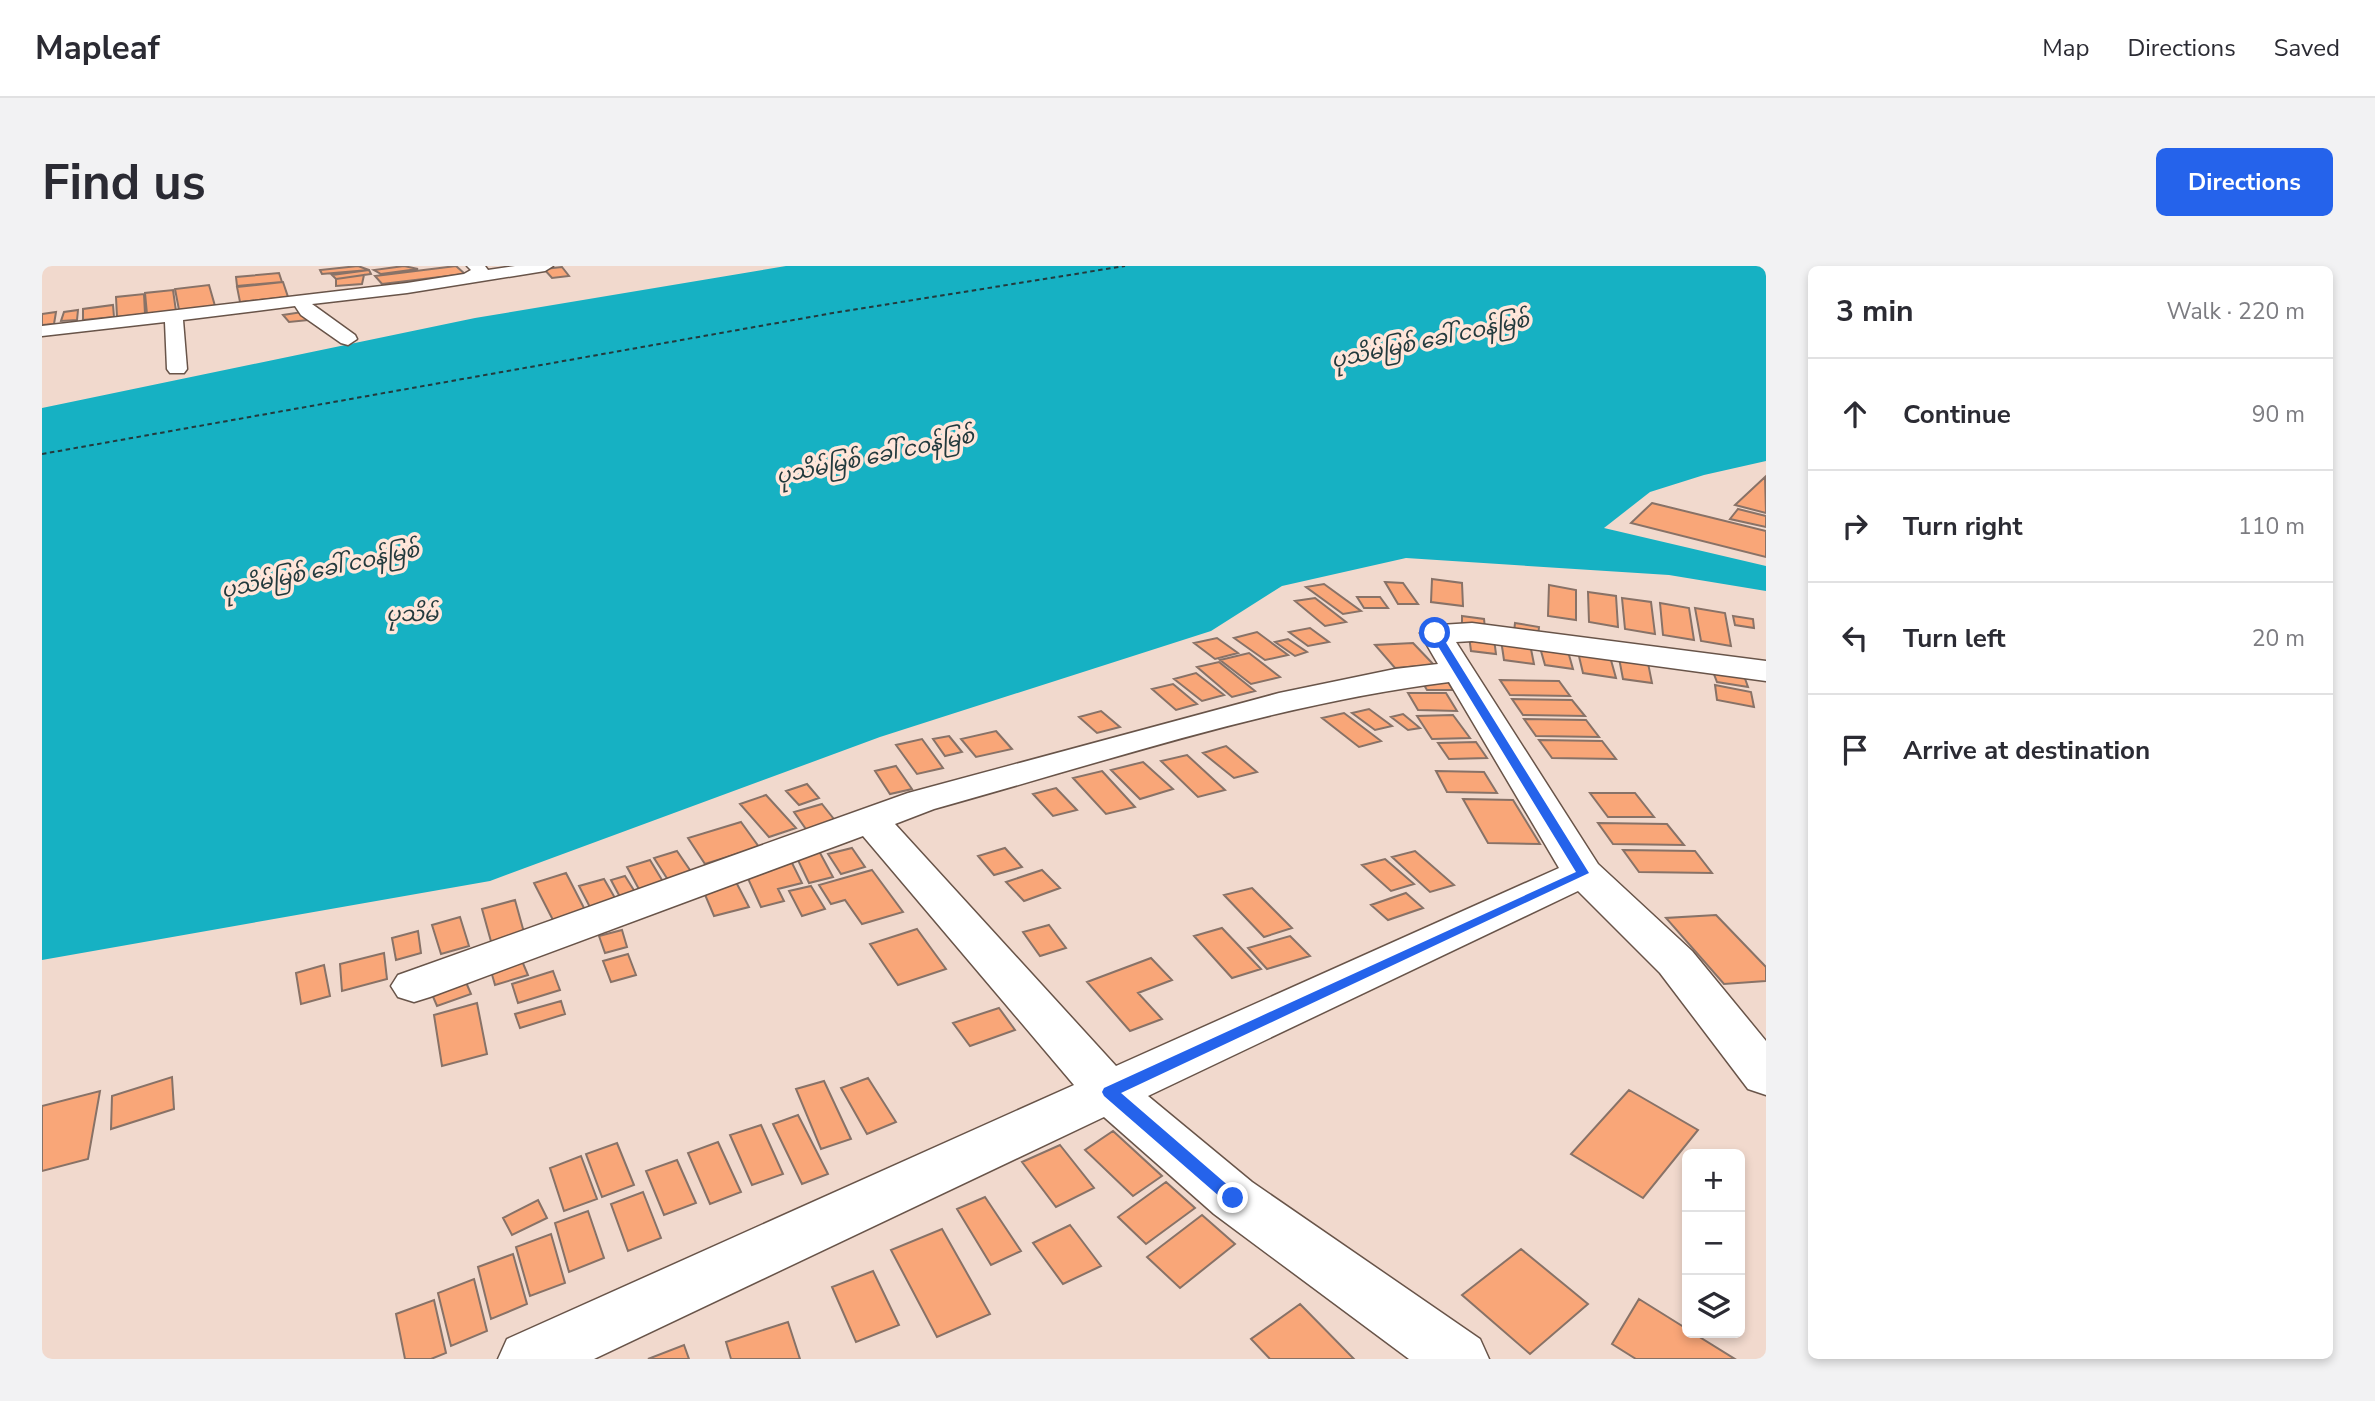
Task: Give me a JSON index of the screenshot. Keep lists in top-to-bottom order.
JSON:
{
  "water": ["ပုသိမ်မြစ် ခေါ် ငဝန်မြစ်", "ပုသိမ်"],
  "page": {
    "header": "Mapleaf",
    "nav": ["Map", "Directions", "Saved"],
    "buttons": "Directions",
    "title": "Find us",
    "heading": ["3 min", "Walk · 220 m"],
    "list": [
      ["Continue", "90 m"],
      ["Turn right", "110 m"],
      ["Turn left", "20 m"],
      "Arrive at destination"
    ],
    "map_buttons": ["+", "−"]
  }
}
